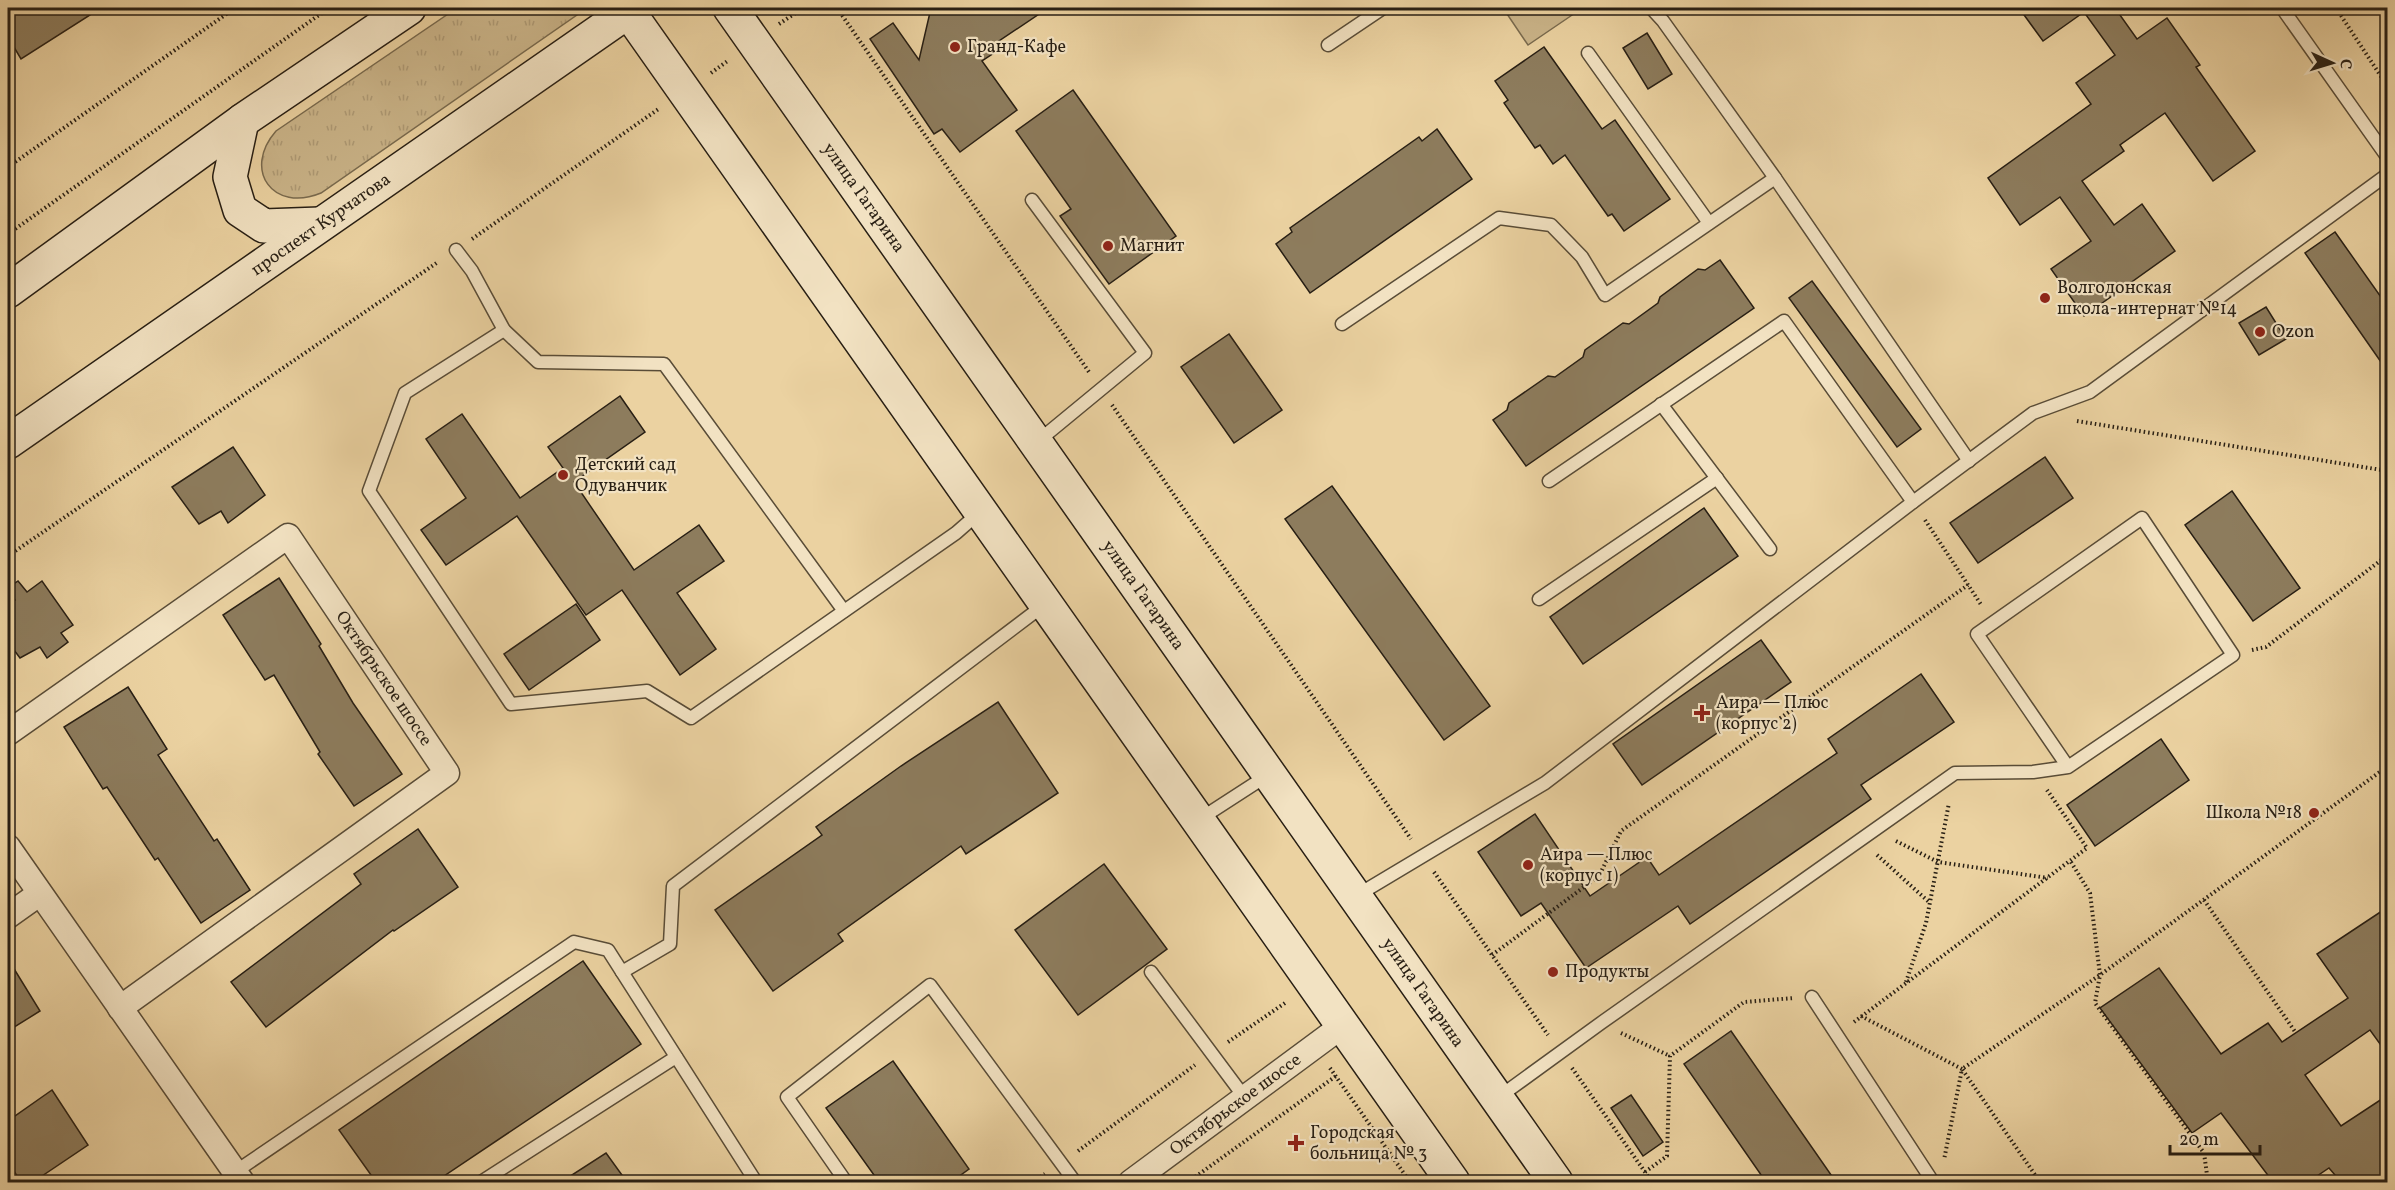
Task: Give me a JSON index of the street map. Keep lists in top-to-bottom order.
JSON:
{
  "streets": {
    "street": ["улица Гагарина", "проспект Курчатова", "Октябрьское шоссе"]
  },
  "places": {
    "other": [
      "Гранд-Кафе",
      "Магнит",
      "Волгодонская школа-интернат №14",
      "Ozon",
      "Детский сад Одуванчик",
      "Школа №18",
      "Аира — Плюс (корпус 1)",
      "Продукты"
    ],
    "health": ["Аира — Плюс (корпус 2)", "Городская больница № 3"]
  },
  "scale_bar": "20 m",
  "north": "right"
}
